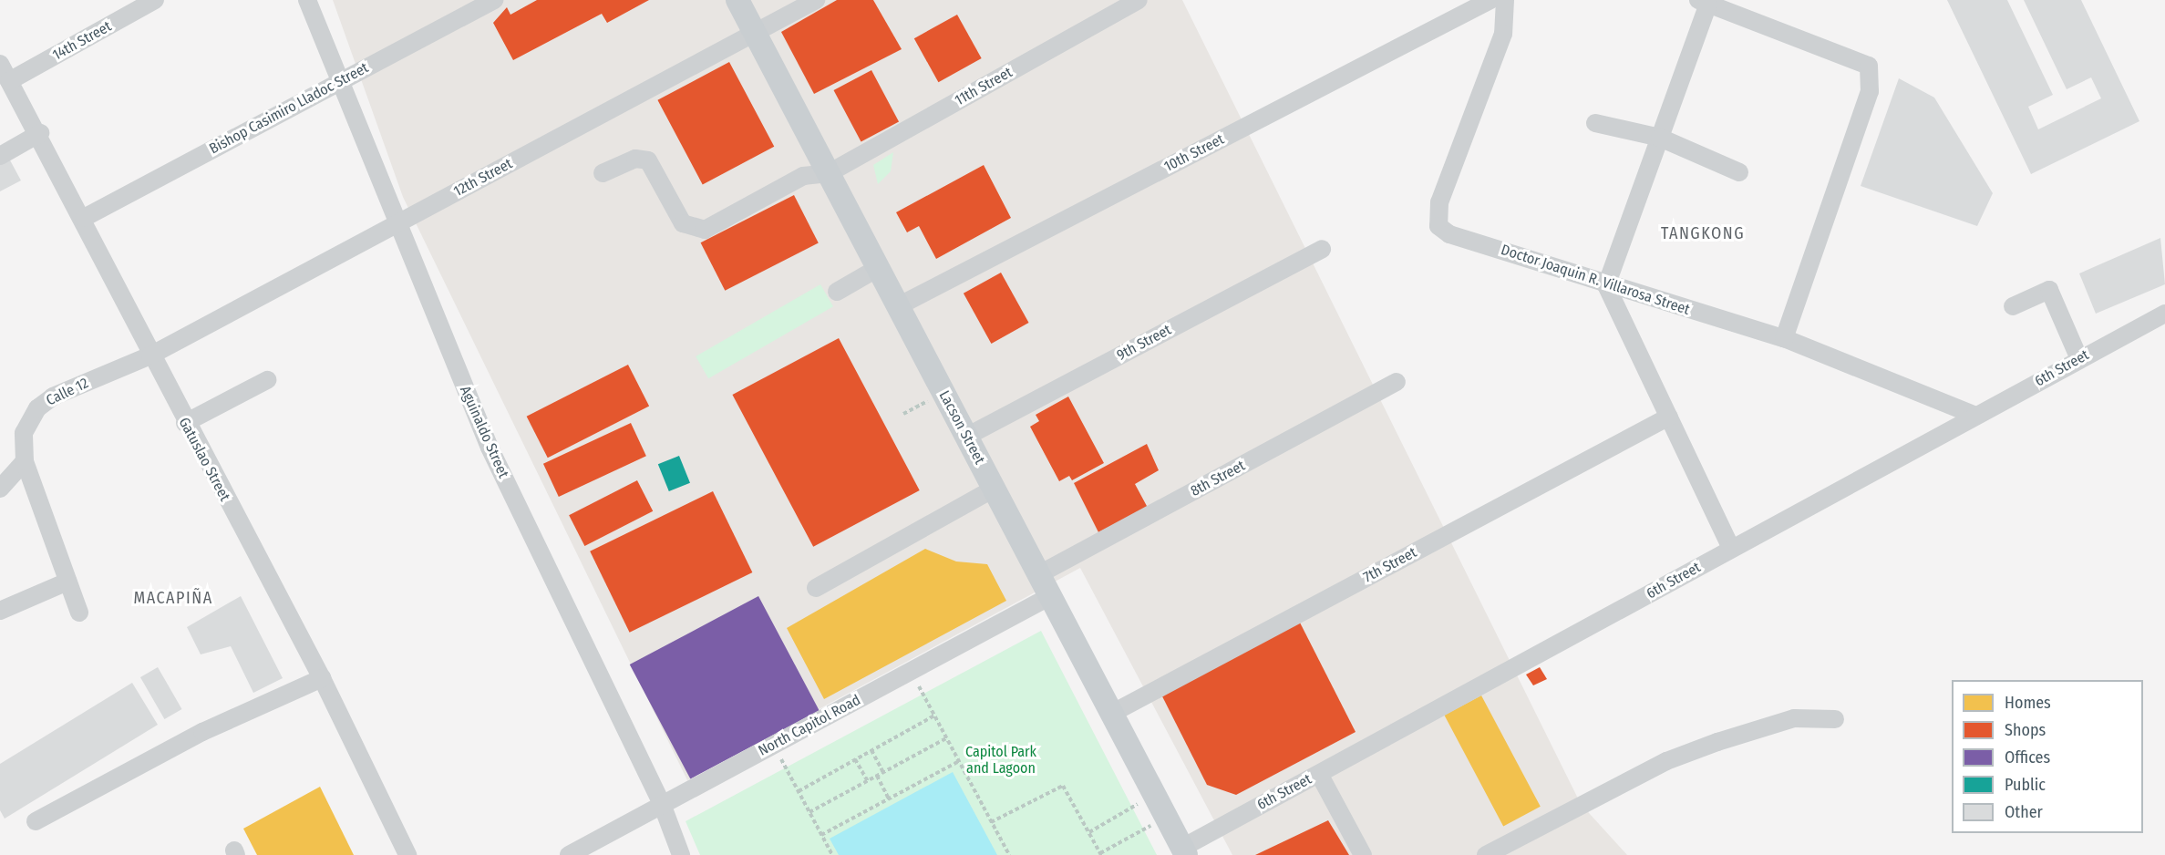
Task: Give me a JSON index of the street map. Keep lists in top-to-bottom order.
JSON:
{
  "streets": {
    "main road": ["Lacson Street"],
    "street": [
      "14th Street",
      "11th Street",
      "Bishop Casimiro Lladoc Street",
      "10th Street",
      "12th Street",
      "Doctor Joaquin R. Villarosa Street",
      "9th Street",
      "6th Street",
      "Calle 12",
      "Aguinaldo Street",
      "Gatuslao Street",
      "8th Street",
      "7th Street",
      "North Capitol Road"
    ]
  },
  "crossings": [
    ["14th Street", "Gatuslao Street"],
    ["11th Street", "Lacson Street"],
    ["Bishop Casimiro Lladoc Street", "Aguinaldo Street"],
    ["Bishop Casimiro Lladoc Street", "Gatuslao Street"],
    ["10th Street", "Lacson Street"],
    ["12th Street", "Calle 12"],
    ["12th Street", "Lacson Street"],
    ["12th Street", "Aguinaldo Street"],
    ["12th Street", "Gatuslao Street"],
    ["Doctor Joaquin R. Villarosa Street", "6th Street"],
    ["9th Street", "Lacson Street"],
    ["6th Street", "Lacson Street"],
    ["Calle 12", "Gatuslao Street"],
    ["Lacson Street", "8th Street"],
    ["Lacson Street", "7th Street"],
    ["Lacson Street", "North Capitol Road"],
    ["Aguinaldo Street", "North Capitol Road"]
  ],
  "districts": ["TANGKONG", "MACAPIÑA"],
  "parks": ["Capitol Park and Lagoon"],
  "legend": [
    "Homes",
    "Shops",
    "Offices",
    "Public",
    "Other"
  ]
}
